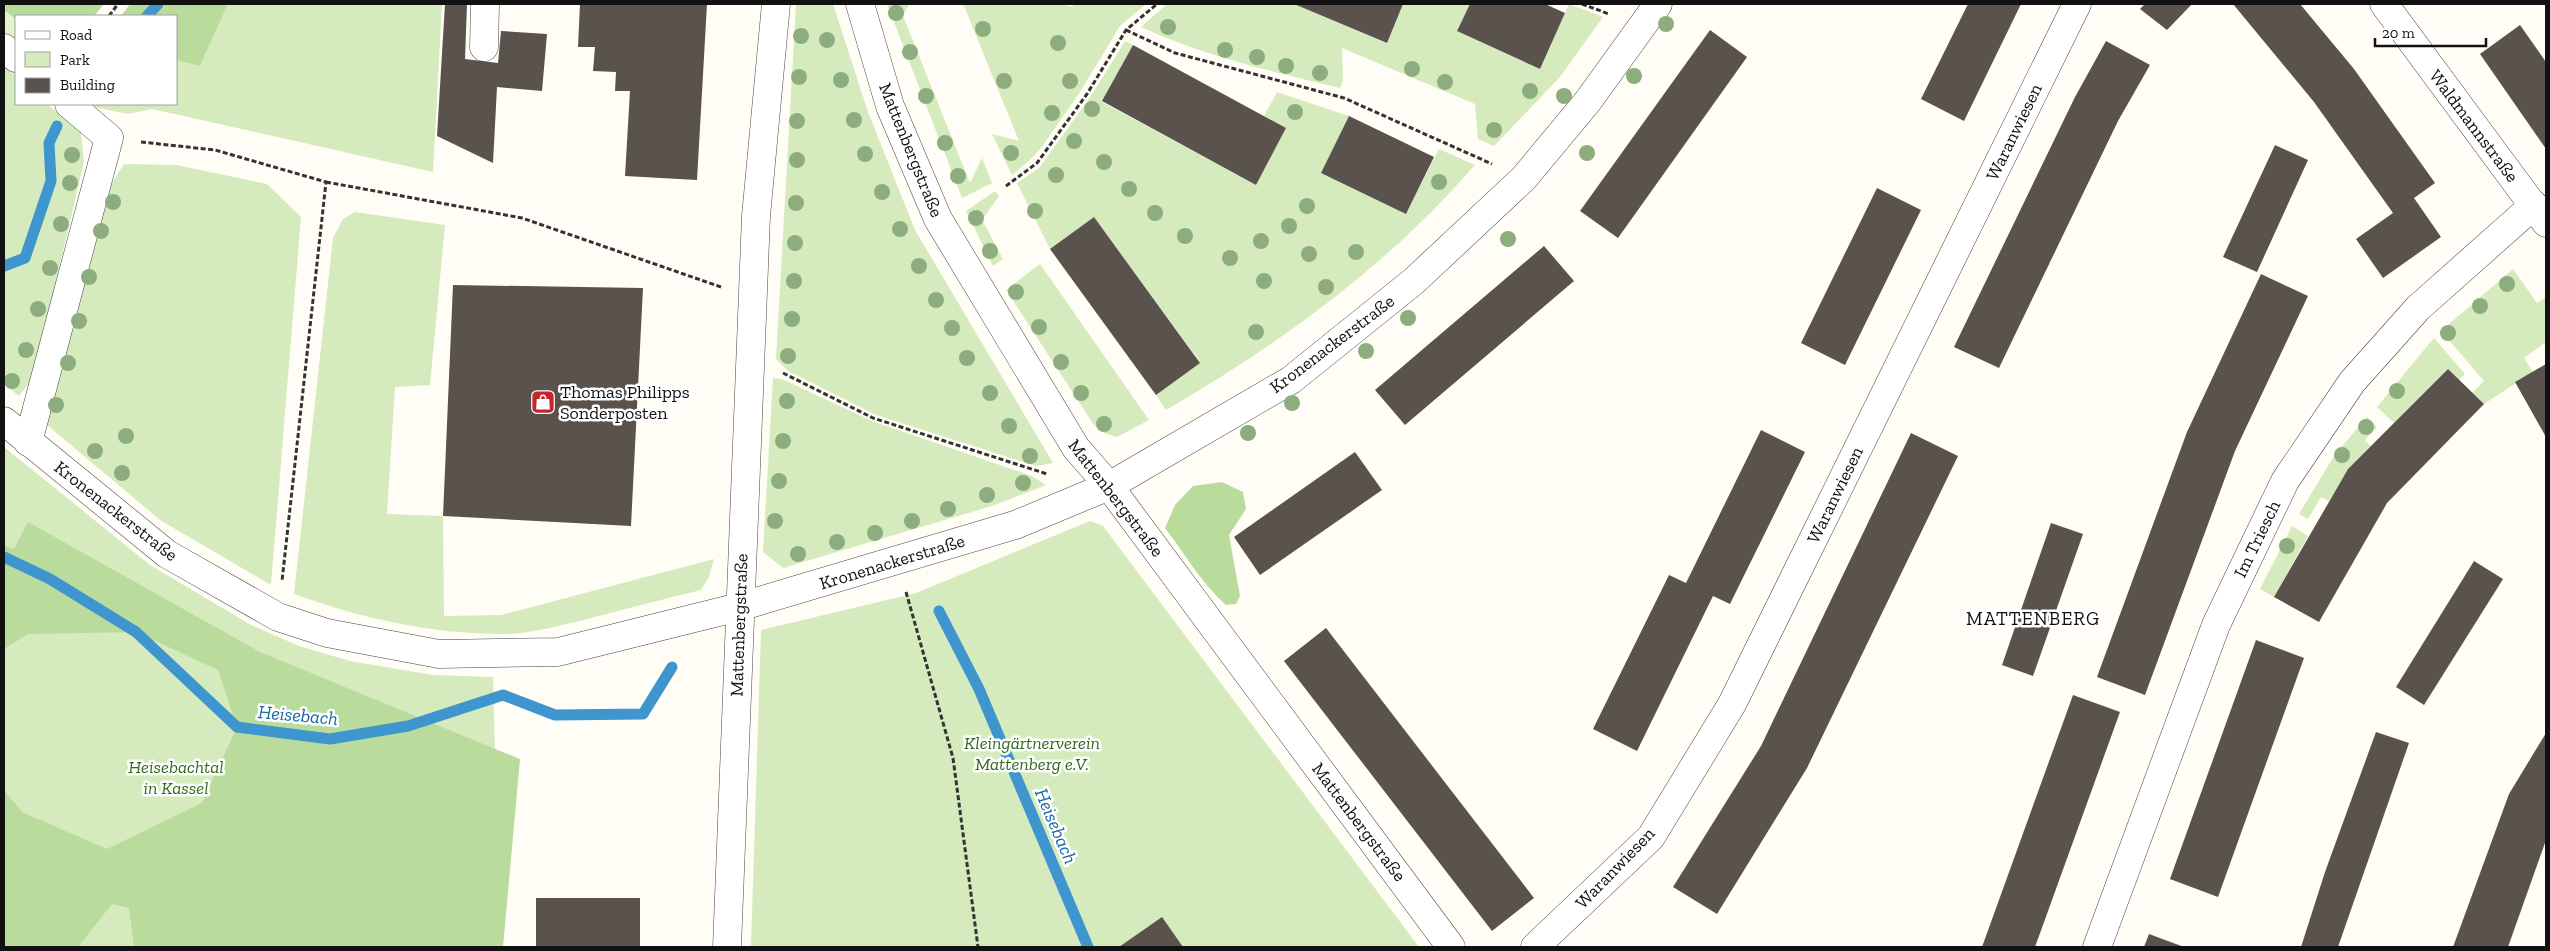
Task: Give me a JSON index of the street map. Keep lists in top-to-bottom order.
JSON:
{
  "streets": {
    "street": [
      "Waldmannstraße",
      "Waranwiesen",
      "Mattenbergstraße",
      "Kronenackerstraße",
      "Im Triesch"
    ]
  },
  "crossings": [
    ["Waldmannstraße", "Im Triesch"],
    ["Mattenbergstraße", "Kronenackerstraße"]
  ],
  "districts": ["MATTENBERG"],
  "water": ["Heisebach"],
  "parks": ["Kleingärtnerverein Mattenberg e.V.", "Heisebachtal in Kassel"],
  "places": {
    "shop": ["Thomas Philipps Sonderposten"]
  },
  "legend": ["Road", "Park", "Building"],
  "scale_bar": "20 m"
}
